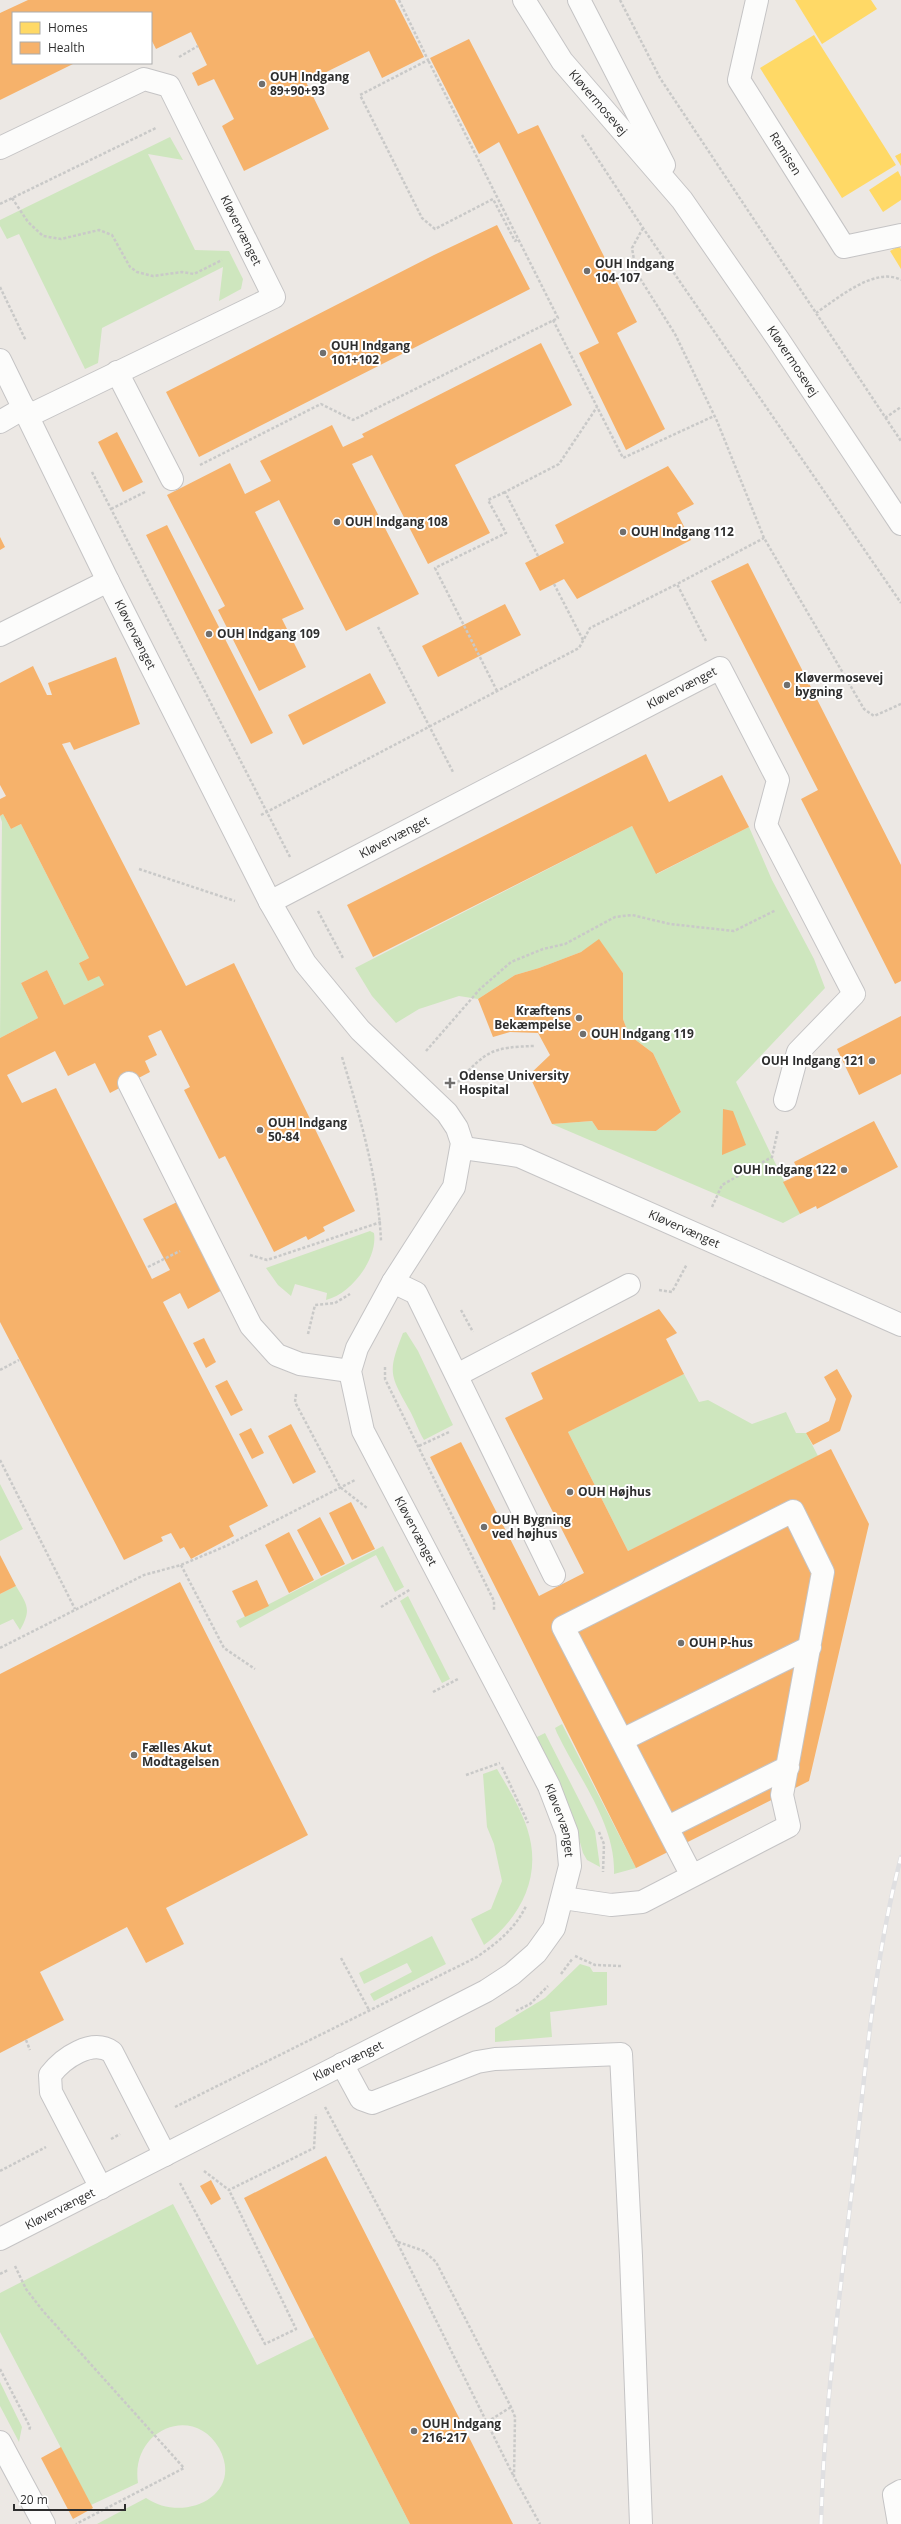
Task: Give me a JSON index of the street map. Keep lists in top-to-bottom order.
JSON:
{
  "streets": {
    "street": ["Kløvermosevej", "Remisen", "Kløvervænget"]
  },
  "places": {
    "other": [
      "OUH Indgang 89+90+93",
      "OUH Indgang 104-107",
      "OUH Indgang 101+102",
      "OUH Indgang 108",
      "OUH Indgang 112",
      "OUH Indgang 109",
      "Kløvermosevej bygning",
      "Kræftens Bekæmpelse",
      "OUH Indgang 119",
      "OUH Indgang 121",
      "OUH Indgang 50-84",
      "OUH Indgang 122",
      "OUH Højhus",
      "OUH Bygning ved højhus",
      "OUH P-hus",
      "Fælles Akut Modtagelsen",
      "OUH Indgang 216-217"
    ],
    "health": ["Odense University Hospital"]
  },
  "legend": ["Homes", "Health"],
  "scale_bar": "20 m"
}
